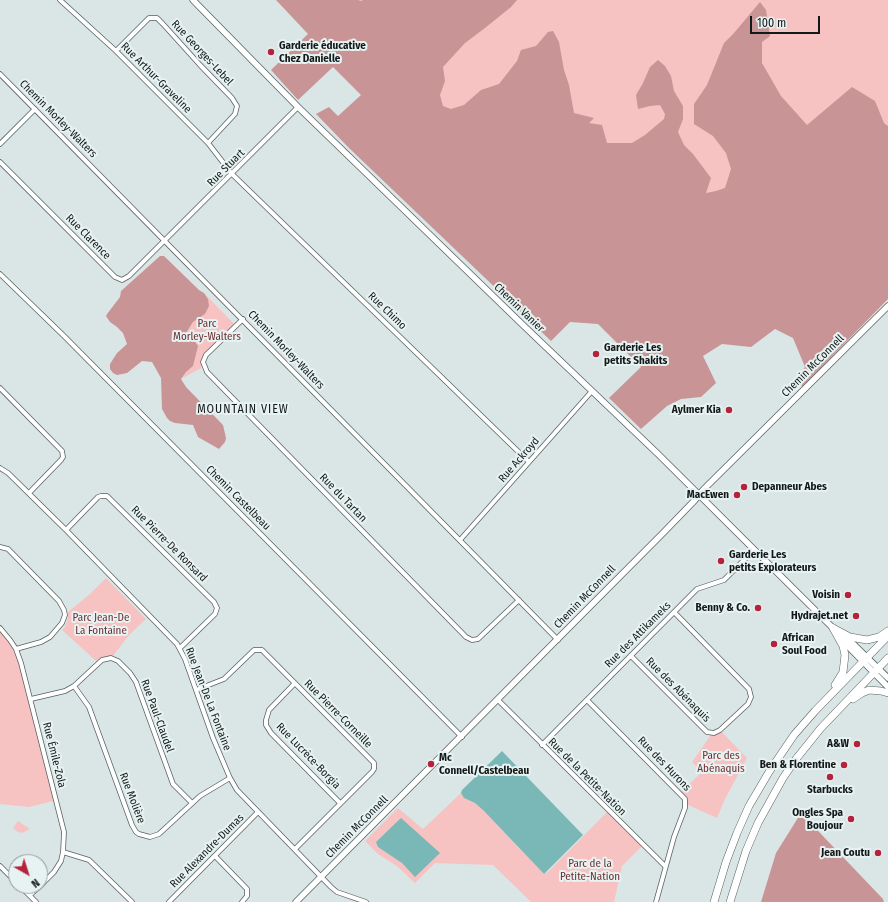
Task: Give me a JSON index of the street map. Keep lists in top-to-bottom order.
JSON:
{
  "streets": {
    "main road": ["Chemin Vanier", "Chemin McConnell"],
    "street": [
      "Rue Georges-Lebel",
      "Rue Arthur-Graveline",
      "Chemin Morley-Walters",
      "Rue Stuart",
      "Rue Clarence",
      "Rue Chimo",
      "Rue Ackroyd",
      "Chemin Castelbeau",
      "Rue du Tartan",
      "Rue Pierre-De Ronsard",
      "Rue des Attikameks",
      "Rue des Abénaquis",
      "Rue Jean-De La Fontaine",
      "Rue Pierre-Corneille",
      "Rue Paul-Claudel",
      "Rue Émile-Zola",
      "Rue Lucrèce-Borgia",
      "Rue des Hurons",
      "Rue de la Petite-Nation",
      "Rue Molière",
      "Rue Alexandre-Dumas"
    ]
  },
  "crossings": [
    ["Rue Georges-Lebel", "Rue Arthur-Graveline"],
    ["Rue Arthur-Graveline", "Rue Stuart"],
    ["Rue Arthur-Graveline", "Rue Chimo"],
    ["Chemin Morley-Walters", "Rue Stuart"],
    ["Chemin Morley-Walters", "Rue Clarence"],
    ["Chemin Morley-Walters", "Chemin McConnell"],
    ["Chemin Morley-Walters", "Rue Ackroyd"],
    ["Chemin Morley-Walters", "Rue du Tartan"],
    ["Rue Stuart", "Rue Clarence"],
    ["Rue Stuart", "Chemin Vanier"],
    ["Rue Stuart", "Rue Chimo"],
    ["Chemin Vanier", "Chemin McConnell"],
    ["Chemin Vanier", "Rue Ackroyd"],
    ["Chemin Vanier", "Rue des Attikameks"],
    ["Rue Chimo", "Rue Ackroyd"],
    ["Chemin McConnell", "Chemin Castelbeau"],
    ["Chemin McConnell", "Rue Jean-De La Fontaine"],
    ["Chemin McConnell", "Rue de la Petite-Nation"],
    ["Rue Pierre-De Ronsard", "Rue Jean-De La Fontaine"],
    ["Rue des Attikameks", "Rue des Abénaquis"],
    ["Rue des Attikameks", "Rue des Hurons"],
    ["Rue des Attikameks", "Rue de la Petite-Nation"],
    ["Rue Jean-De La Fontaine", "Rue Pierre-Corneille"],
    ["Rue Jean-De La Fontaine", "Rue Molière"],
    ["Rue Jean-De La Fontaine", "Rue Alexandre-Dumas"],
    ["Rue Pierre-Corneille", "Rue Lucrèce-Borgia"],
    ["Rue Paul-Claudel", "Rue Émile-Zola"],
    ["Rue Paul-Claudel", "Rue Molière"],
    ["Rue des Hurons", "Rue de la Petite-Nation"]
  ],
  "districts": ["MOUNTAIN VIEW"],
  "parks": [
    "Parc Morley-Walters",
    "Parc Jean-De La Fontaine",
    "Parc des Abénaquis",
    "Parc de la Petite-Nation"
  ],
  "places": [
    "Garderie éducative Chez Danielle",
    "Garderie Les petits Shakits",
    "Aylmer Kia",
    "Depanneur Abes",
    "MacEwen",
    "Garderie Les petits Explorateurs",
    "Voisin",
    "Benny & Co.",
    "Hydrajet.net",
    "African Soul Food",
    "A&W",
    "Mc Connell/Castelbeau",
    "Ben & Florentine",
    "Starbucks",
    "Ongles Spa Boujour",
    "Jean Coutu"
  ],
  "scale_bar": "100 m",
  "north": "bottom right"
}
